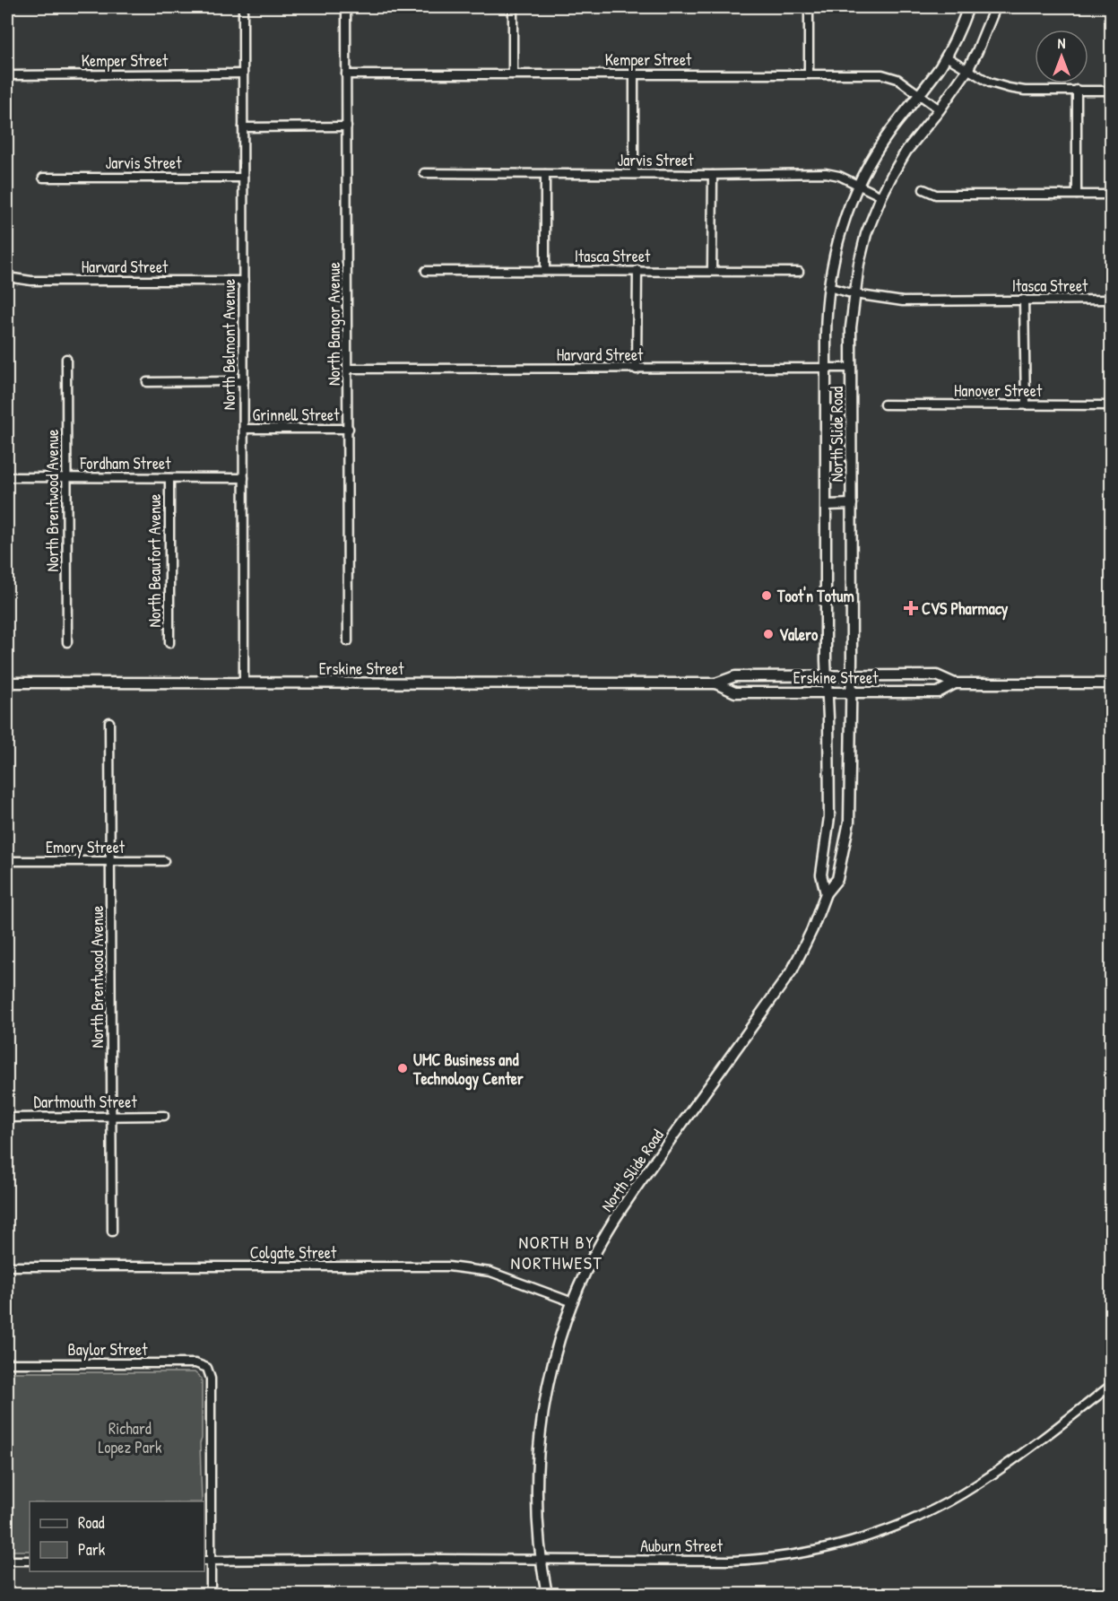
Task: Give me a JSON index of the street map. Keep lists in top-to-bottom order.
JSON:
{
  "streets": {
    "main road": ["North Slide Road", "Erskine Street"],
    "street": [
      "Kemper Street",
      "Jarvis Street",
      "Itasca Street",
      "Harvard Street",
      "North Bangor Avenue",
      "North Belmont Avenue",
      "Hanover Street",
      "Grinnell Street",
      "Fordham Street",
      "North Brentwood Avenue",
      "North Beaufort Avenue",
      "Emory Street",
      "Dartmouth Street",
      "Colgate Street",
      "Baylor Street",
      "Auburn Street"
    ]
  },
  "crossings": [
    ["Kemper Street", "North Bangor Avenue"],
    ["Kemper Street", "North Belmont Avenue"],
    ["Kemper Street", "North Slide Road"],
    ["Jarvis Street", "North Belmont Avenue"],
    ["Jarvis Street", "North Slide Road"],
    ["Itasca Street", "North Slide Road"],
    ["Harvard Street", "North Bangor Avenue"],
    ["Harvard Street", "North Belmont Avenue"],
    ["Harvard Street", "North Slide Road"],
    ["North Bangor Avenue", "Grinnell Street"],
    ["North Belmont Avenue", "Grinnell Street"],
    ["North Belmont Avenue", "Fordham Street"],
    ["North Belmont Avenue", "Erskine Street"],
    ["North Slide Road", "Erskine Street"],
    ["North Slide Road", "Colgate Street"],
    ["North Slide Road", "Auburn Street"],
    ["Fordham Street", "North Brentwood Avenue"],
    ["Fordham Street", "North Beaufort Avenue"],
    ["North Brentwood Avenue", "Emory Street"],
    ["North Brentwood Avenue", "Dartmouth Street"],
    ["Baylor Street", "Auburn Street"]
  ],
  "districts": ["NORTH BY NORTHWEST"],
  "parks": ["Richard Lopez Park"],
  "places": {
    "other": ["Toot'n Totum", "Valero", "UMC Business and Technology Center"],
    "health": ["CVS Pharmacy"]
  },
  "legend": ["Road", "Park"],
  "north": "top"
}
